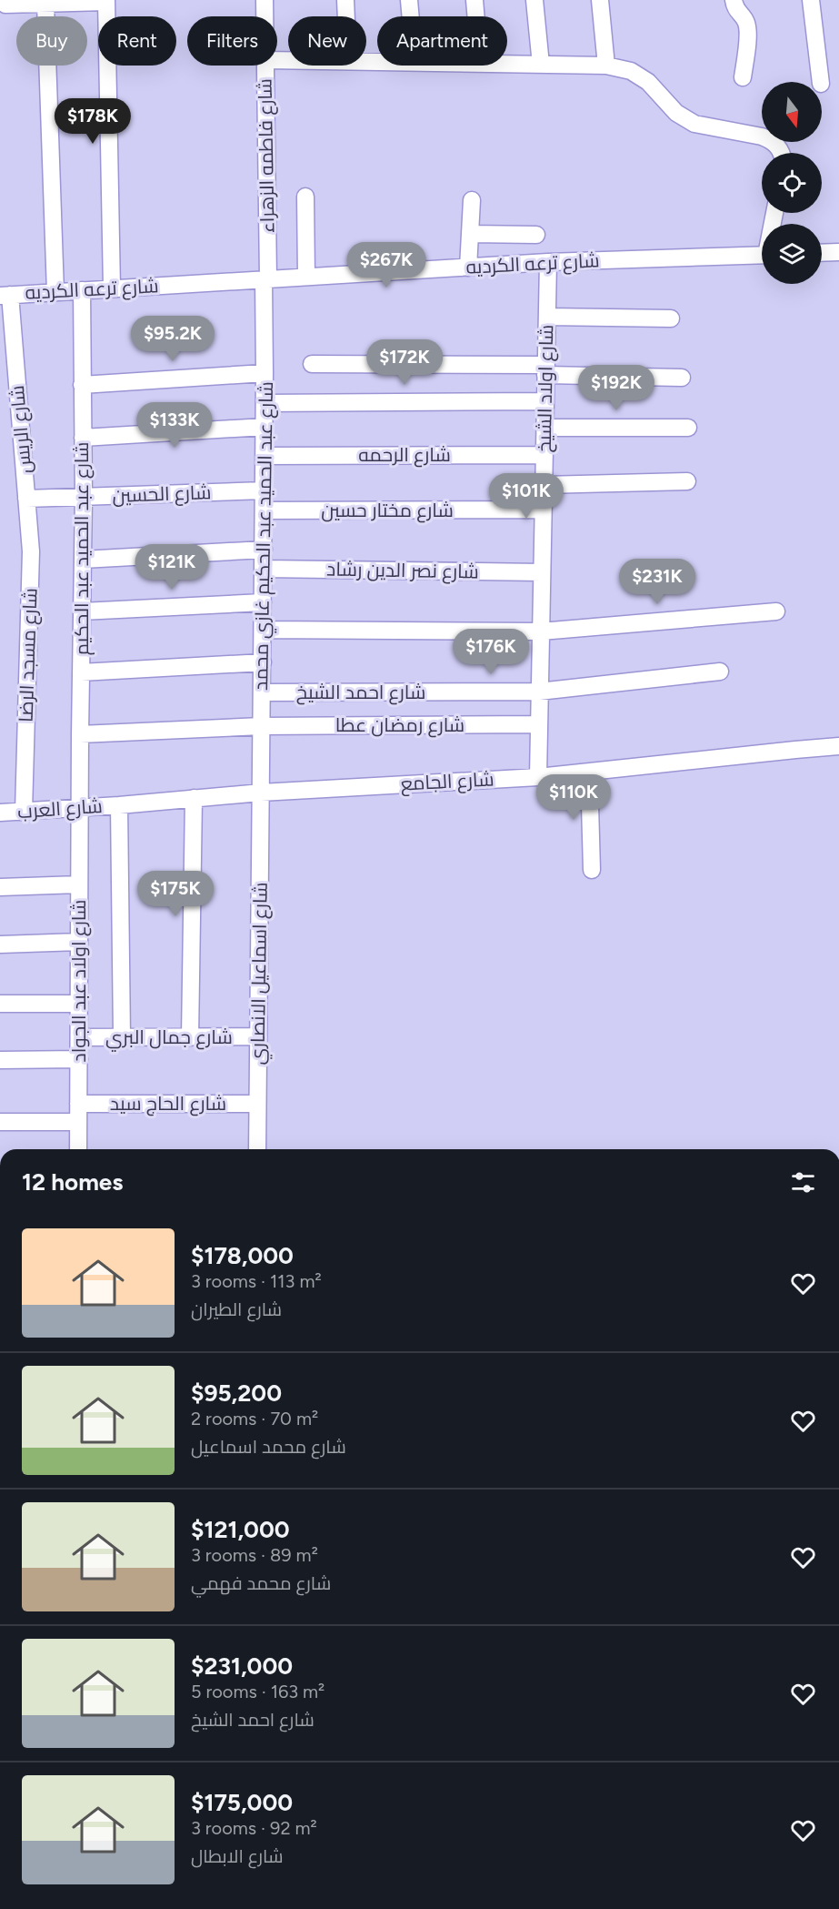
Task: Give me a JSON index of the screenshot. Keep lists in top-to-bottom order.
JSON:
{
  "streets": {
    "street": [
      "شارع فاطمه الزهراء",
      "شارع ترعه الكرديه",
      "شارع اولاد الشيخ",
      "شارع الريس",
      "شارع الرحمه",
      "شارع الحسين",
      "شارع مختار حسين",
      "شارع عبد الحميد عبد الحكيم غازي محمد",
      "شارع عبد الحميد عبد الحكيم",
      "شارع نصر الدين رشاد",
      "شارع مسجد الرضا",
      "شارع احمد الشيخ",
      "شارع رمضان عطا",
      "شارع الجامع",
      "شارع العرب",
      "شارع اسماعيل الانصاري",
      "شارع اولاد عبد الجواد",
      "شارع جمال البري",
      "شارع الحاج سيد"
    ]
  },
  "crossings": [
    ["شارع فاطمه الزهراء", "شارع ترعه الكرديه"],
    ["شارع فاطمه الزهراء", "شارع عبد الحميد عبد الحكيم غازي محمد"],
    ["شارع ترعه الكرديه", "شارع اولاد الشيخ"],
    ["شارع ترعه الكرديه", "شارع الريس"],
    ["شارع ترعه الكرديه", "شارع عبد الحميد عبد الحكيم غازي محمد"],
    ["شارع ترعه الكرديه", "شارع عبد الحميد عبد الحكيم"],
    ["شارع اولاد الشيخ", "شارع الرحمه"],
    ["شارع اولاد الشيخ", "شارع مختار حسين"],
    ["شارع اولاد الشيخ", "شارع نصر الدين رشاد"],
    ["شارع اولاد الشيخ", "شارع احمد الشيخ"],
    ["شارع اولاد الشيخ", "شارع رمضان عطا"],
    ["شارع اولاد الشيخ", "شارع الجامع"],
    ["شارع الريس", "شارع الحسين"],
    ["شارع الريس", "شارع مسجد الرضا"],
    ["شارع الرحمه", "شارع عبد الحميد عبد الحكيم غازي محمد"],
    ["شارع الحسين", "شارع عبد الحميد عبد الحكيم غازي محمد"],
    ["شارع الحسين", "شارع عبد الحميد عبد الحكيم"],
    ["شارع الحسين", "شارع مسجد الرضا"],
    ["شارع مختار حسين", "شارع عبد الحميد عبد الحكيم غازي محمد"],
    ["شارع عبد الحميد عبد الحكيم غازي محمد", "شارع نصر الدين رشاد"],
    ["شارع عبد الحميد عبد الحكيم غازي محمد", "شارع احمد الشيخ"],
    ["شارع عبد الحميد عبد الحكيم غازي محمد", "شارع رمضان عطا"],
    ["شارع عبد الحميد عبد الحكيم غازي محمد", "شارع الجامع"],
    ["شارع عبد الحميد عبد الحكيم غازي محمد", "شارع اسماعيل الانصاري"],
    ["شارع عبد الحميد عبد الحكيم", "شارع رمضان عطا"],
    ["شارع عبد الحميد عبد الحكيم", "شارع العرب"],
    ["شارع عبد الحميد عبد الحكيم", "شارع اولاد عبد الجواد"],
    ["شارع مسجد الرضا", "شارع العرب"],
    ["شارع الجامع", "شارع العرب"],
    ["شارع الجامع", "شارع اسماعيل الانصاري"],
    ["شارع العرب", "شارع اولاد عبد الجواد"],
    ["شارع اسماعيل الانصاري", "شارع جمال البري"],
    ["شارع اسماعيل الانصاري", "شارع الحاج سيد"],
    ["شارع اولاد عبد الجواد", "شارع جمال البري"],
    ["شارع اولاد عبد الجواد", "شارع الحاج سيد"]
  ],
  "north": "bottom",
  "page": {
    "chip": [
      "Buy",
      "Rent",
      "Filters",
      "New",
      "Apartment"
    ],
    "price": [
      "$178K",
      "$267K",
      "$95.2K",
      "$172K",
      "$192K",
      "$133K",
      "$101K",
      "$121K",
      "$231K",
      "$176K",
      "$110K",
      "$175K"
    ],
    "heading": "12 homes",
    "list": [
      {
        "name": "$178,000",
        "note": "3 rooms · 113 m² · شارع الطيران"
      },
      {
        "name": "$95,200",
        "note": "2 rooms · 70 m² · شارع محمد اسماعيل"
      },
      {
        "name": "$121,000",
        "note": "3 rooms · 89 m² · شارع محمد فهمي"
      },
      {
        "name": "$231,000",
        "note": "5 rooms · 163 m² · شارع احمد الشيخ"
      },
      {
        "name": "$175,000",
        "note": "3 rooms · 92 m² · شارع الابطال"
      }
    ]
  }
}
